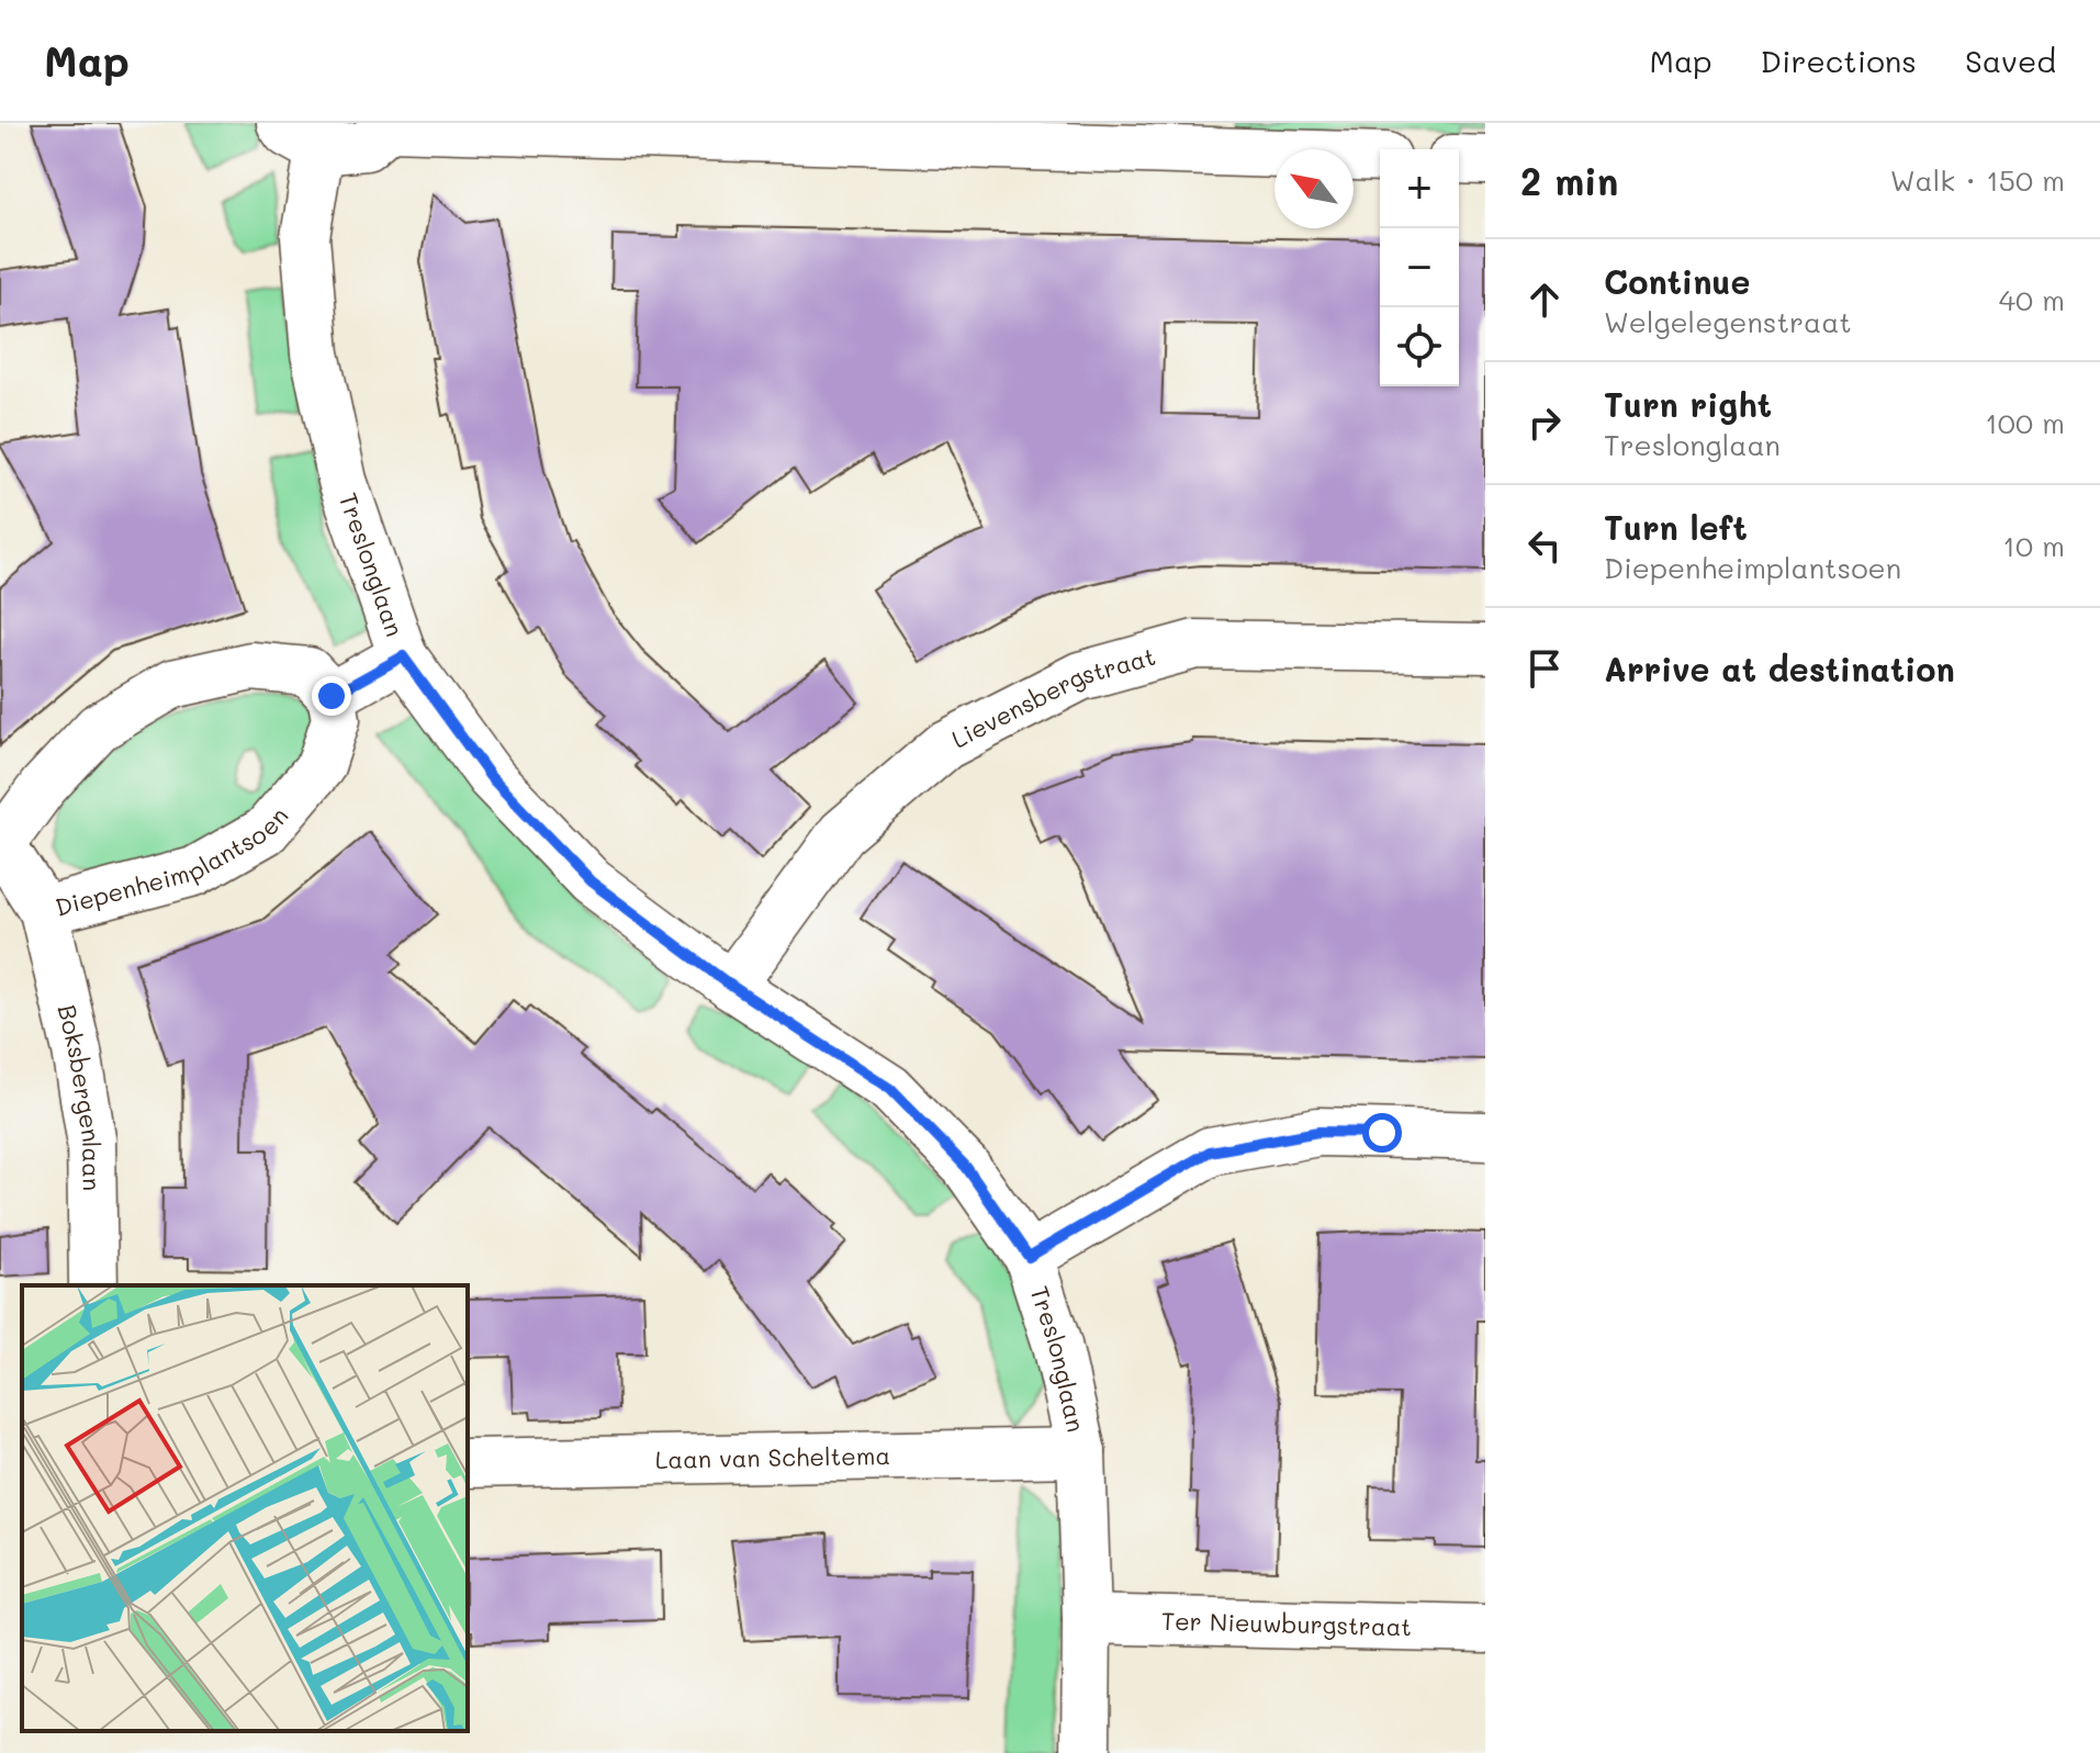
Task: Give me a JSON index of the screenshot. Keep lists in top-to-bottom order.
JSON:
{
  "streets": {
    "street": [
      "Treslonglaan",
      "Lievensbergstraat",
      "Diepenheimplantsoen",
      "Boksbergenlaan",
      "Laan van Scheltema",
      "Ter Nieuwburgstraat"
    ]
  },
  "crossings": [
    ["Treslonglaan", "Lievensbergstraat"],
    ["Treslonglaan", "Laan van Scheltema"],
    ["Treslonglaan", "Ter Nieuwburgstraat"],
    ["Diepenheimplantsoen", "Boksbergenlaan"]
  ],
  "north": "top left",
  "page": {
    "header": "Map",
    "nav": ["Map", "Directions", "Saved"],
    "heading": ["2 min", "Walk · 150 m"],
    "map_buttons": ["+", "−"],
    "list": [
      ["Continue", "Welgelegenstraat", "40 m"],
      ["Turn right", "Treslonglaan", "100 m"],
      ["Turn left", "Diepenheimplantsoen", "10 m"],
      "Arrive at destination"
    ]
  }
}
